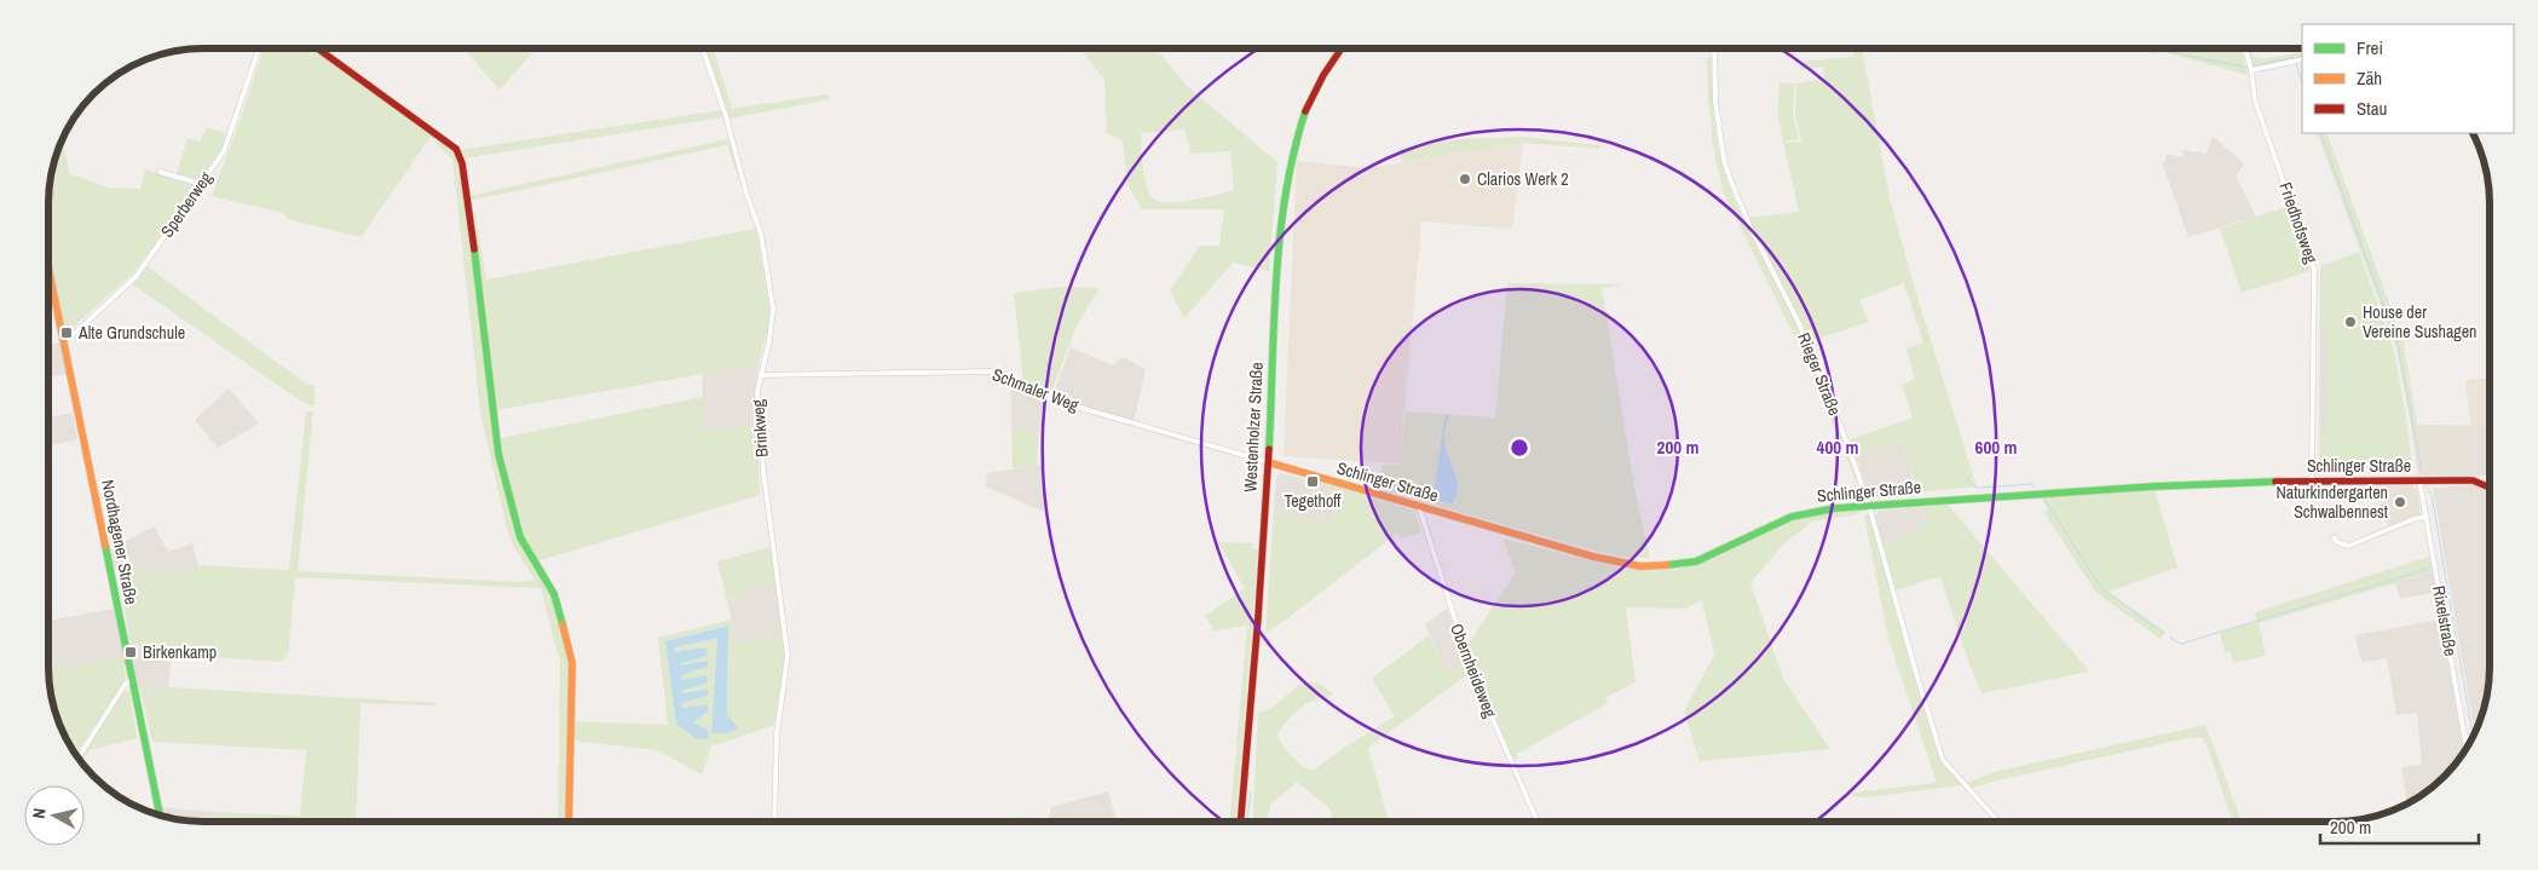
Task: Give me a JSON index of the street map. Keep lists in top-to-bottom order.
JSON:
{
  "streets": {
    "street": [
      "Sperberweg",
      "Friedhofsweg",
      "Rieger Straße",
      "Schmaler Weg",
      "Westenholzer Straße",
      "Brinkweg",
      "Schlinger Straße",
      "Nordhagener Straße",
      "Rixelstraße",
      "Obernheideweg"
    ]
  },
  "crossings": [
    ["Sperberweg", "Nordhagener Straße"],
    ["Friedhofsweg", "Schlinger Straße"],
    ["Rieger Straße", "Schlinger Straße"],
    ["Schmaler Weg", "Westenholzer Straße"],
    ["Schmaler Weg", "Brinkweg"],
    ["Schmaler Weg", "Schlinger Straße"],
    ["Westenholzer Straße", "Schlinger Straße"],
    ["Schlinger Straße", "Rixelstraße"],
    ["Schlinger Straße", "Obernheideweg"]
  ],
  "places": {
    "other": ["Clarios Werk 2", "House der Vereine Sushagen", "Naturkindergarten Schwalbennest"],
    "transit": ["Alte Grundschule", "Tegethoff", "Birkenkamp"]
  },
  "legend": ["Frei", "Zäh", "Stau"],
  "scale_bar": "200 m",
  "north": "left",
  "rings": ["200 m", "400 m", "600 m"]
}
